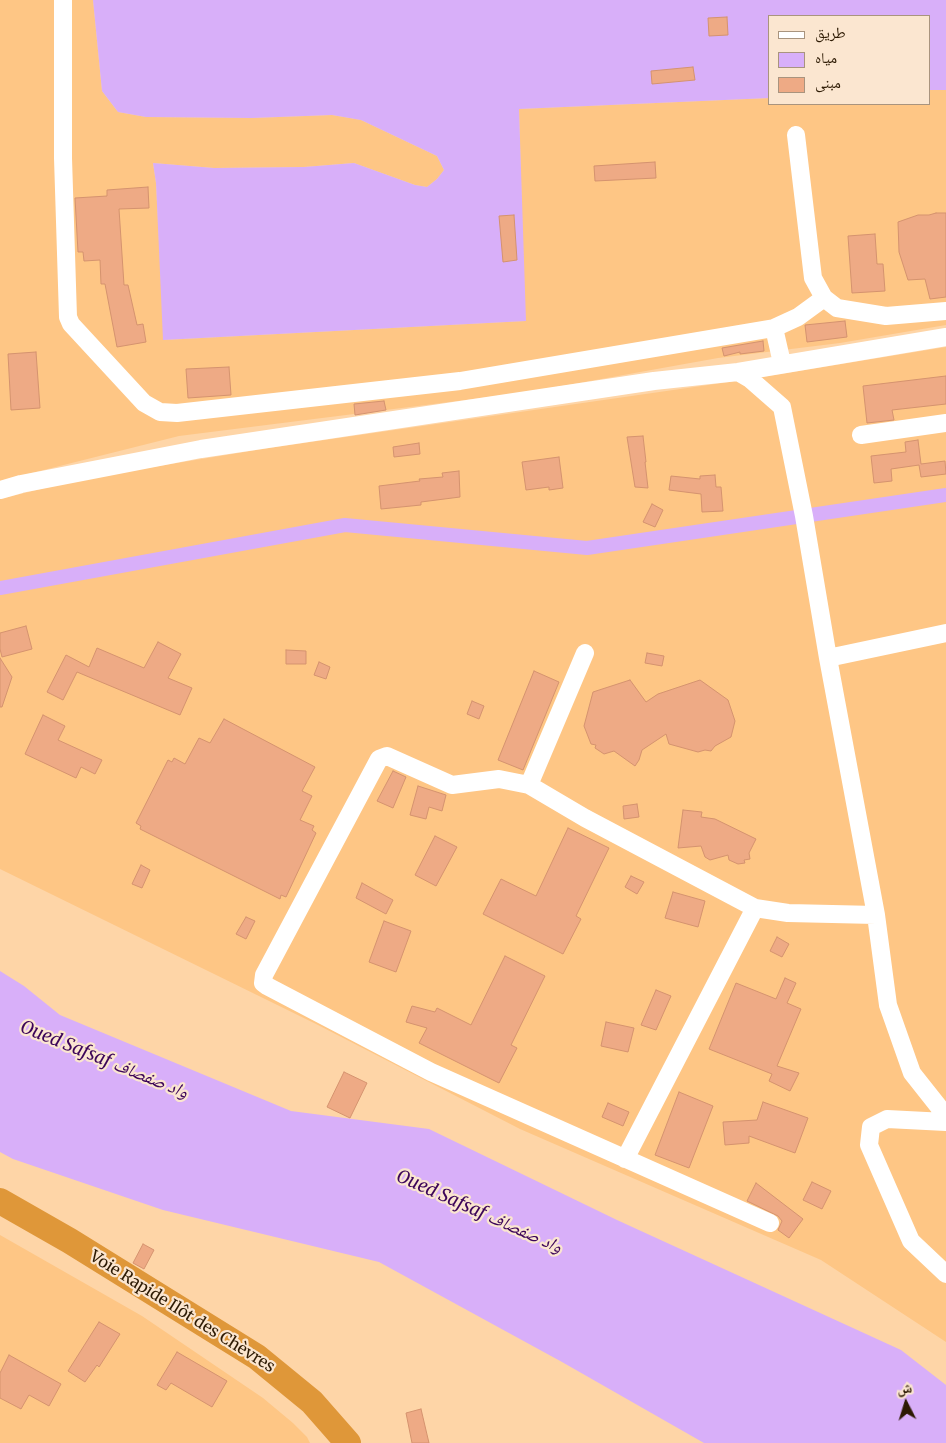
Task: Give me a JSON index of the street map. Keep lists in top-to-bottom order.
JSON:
{
  "streets": {
    "highway": ["Voie Rapide Ilôt des Chèvres"]
  },
  "water": ["Oued Safsaf واد صفصاف"],
  "legend": ["طريق", "مياه", "مبنى"],
  "north": "top"
}
